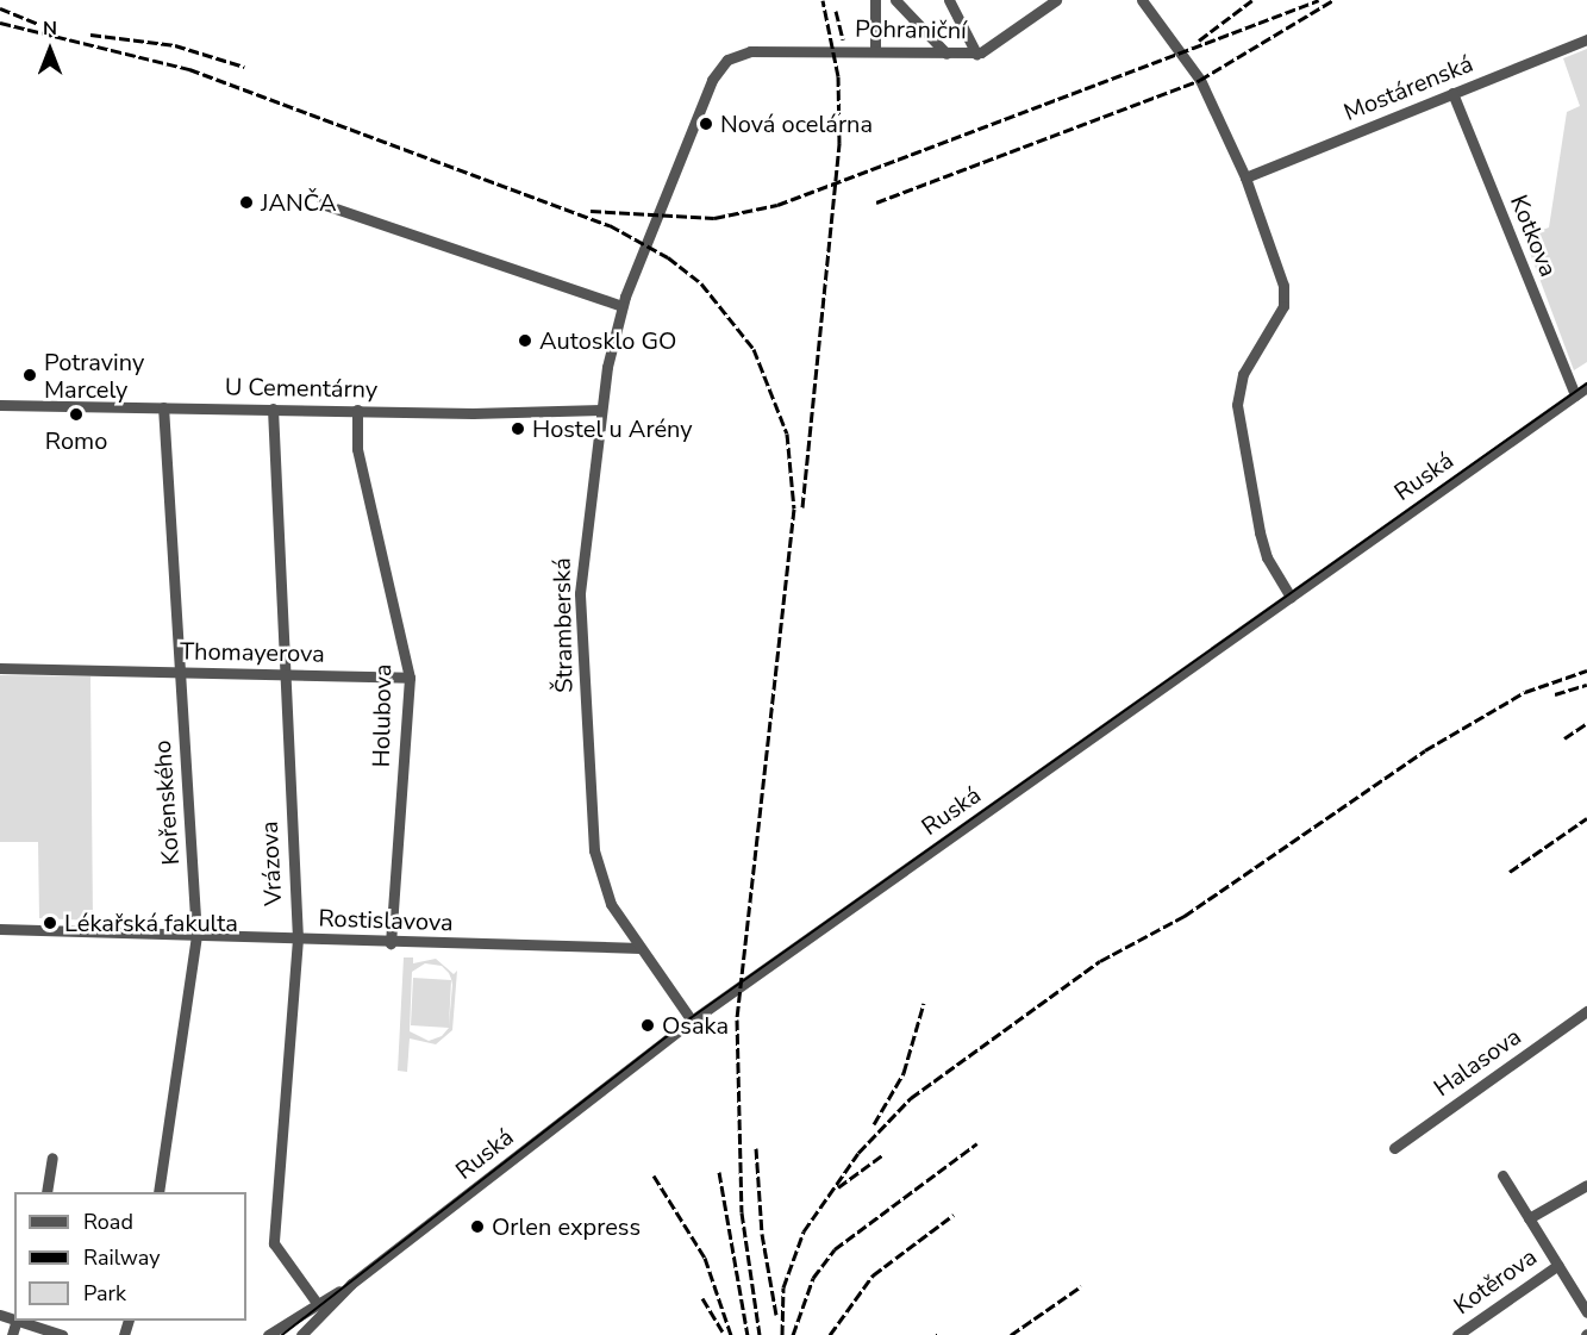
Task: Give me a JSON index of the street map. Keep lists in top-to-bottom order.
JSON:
{
  "streets": {
    "street": [
      "Pohraniční",
      "Mostárenská",
      "Kotkova",
      "U Cementárny",
      "Ruská",
      "Štramberská",
      "Thomayerova",
      "Holubova",
      "Kořenského",
      "Vrázova",
      "Rostislavova",
      "Halasova",
      "Kotěrova"
    ]
  },
  "crossings": [
    ["Pohraniční", "Štramberská"],
    ["Mostárenská", "Kotkova"],
    ["Kotkova", "Ruská"],
    ["U Cementárny", "Štramberská"],
    ["U Cementárny", "Holubova"],
    ["U Cementárny", "Kořenského"],
    ["U Cementárny", "Vrázova"],
    ["Ruská", "Štramberská"],
    ["Ruská", "Vrázova"],
    ["Štramberská", "Rostislavova"],
    ["Thomayerova", "Holubova"],
    ["Thomayerova", "Kořenského"],
    ["Thomayerova", "Vrázova"],
    ["Holubova", "Rostislavova"],
    ["Kořenského", "Rostislavova"],
    ["Vrázova", "Rostislavova"]
  ],
  "places": [
    "Nová ocelárna",
    "JANČA",
    "Autosklo GO",
    "Potraviny Marcely",
    "Romo",
    "Hostel u Arény",
    "Lékařská fakulta",
    "Osaka",
    "Orlen express"
  ],
  "legend": ["Road", "Railway", "Park"],
  "north": "top"
}
